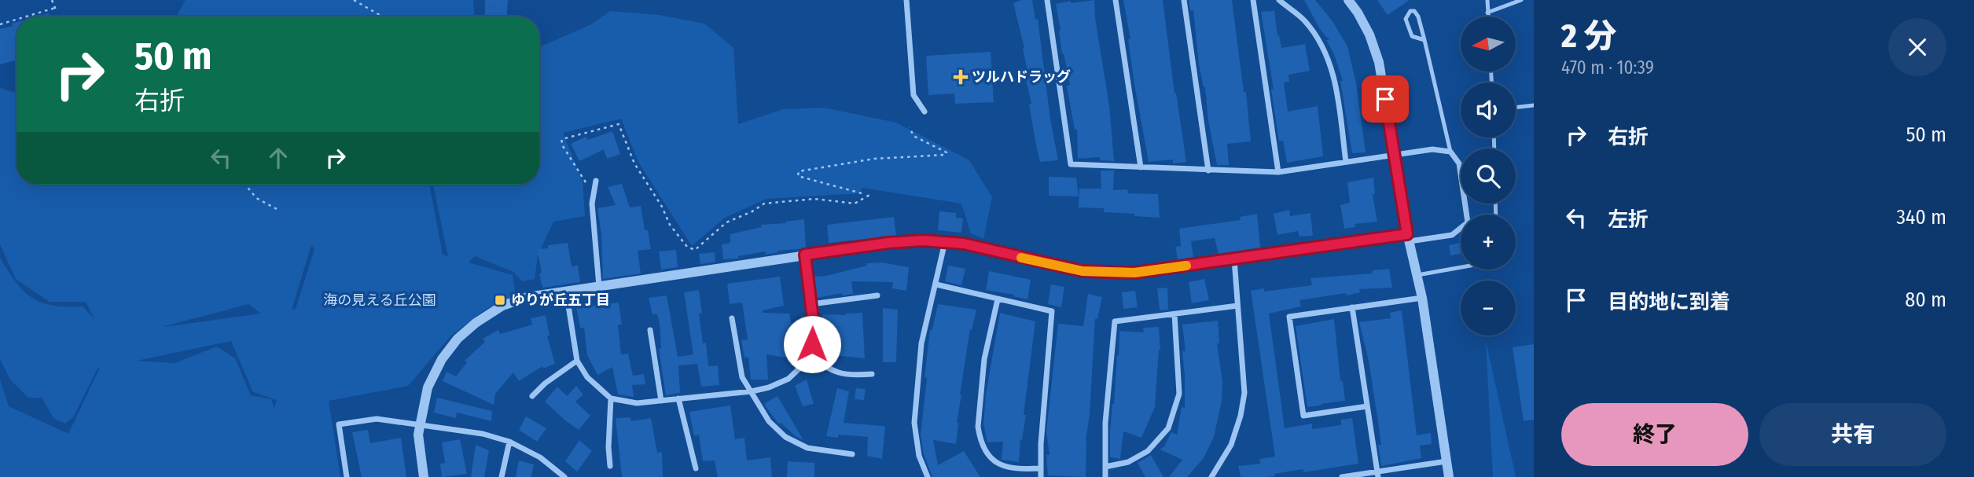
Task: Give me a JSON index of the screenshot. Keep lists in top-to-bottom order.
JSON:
{
  "parks": ["海の見える丘公園"],
  "places": {
    "health": ["ツルハドラッグ"],
    "transit": ["ゆりが丘五丁目"]
  },
  "north": "left",
  "page": {
    "heading": ["2 分", "470 m · 10:39"],
    "map_buttons": ["+", "−"],
    "turn": ["50 m", "右折"],
    "list": [
      {
        "name": "右折",
        "value": "50 m"
      },
      {
        "name": "左折",
        "value": "340 m"
      },
      {
        "name": "目的地に到着",
        "value": "80 m"
      }
    ],
    "buttons": ["終了", "共有"]
  }
}
